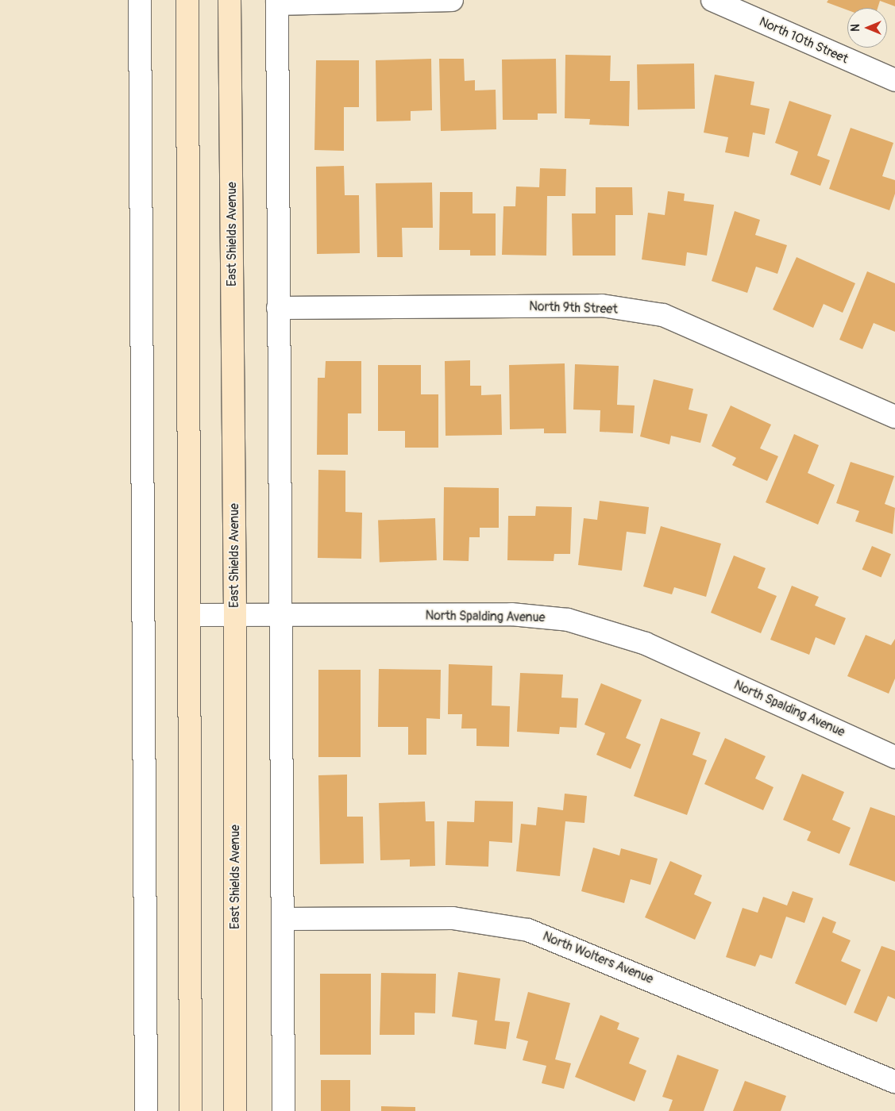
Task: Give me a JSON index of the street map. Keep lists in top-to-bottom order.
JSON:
{
  "streets": {
    "main road": ["East Shields Avenue"],
    "street": [
      "North 10th Street",
      "North 9th Street",
      "North Spalding Avenue",
      "North Wolters Avenue"
    ]
  },
  "crossings": [
    ["East Shields Avenue", "North Spalding Avenue"]
  ],
  "north": "left"
}
